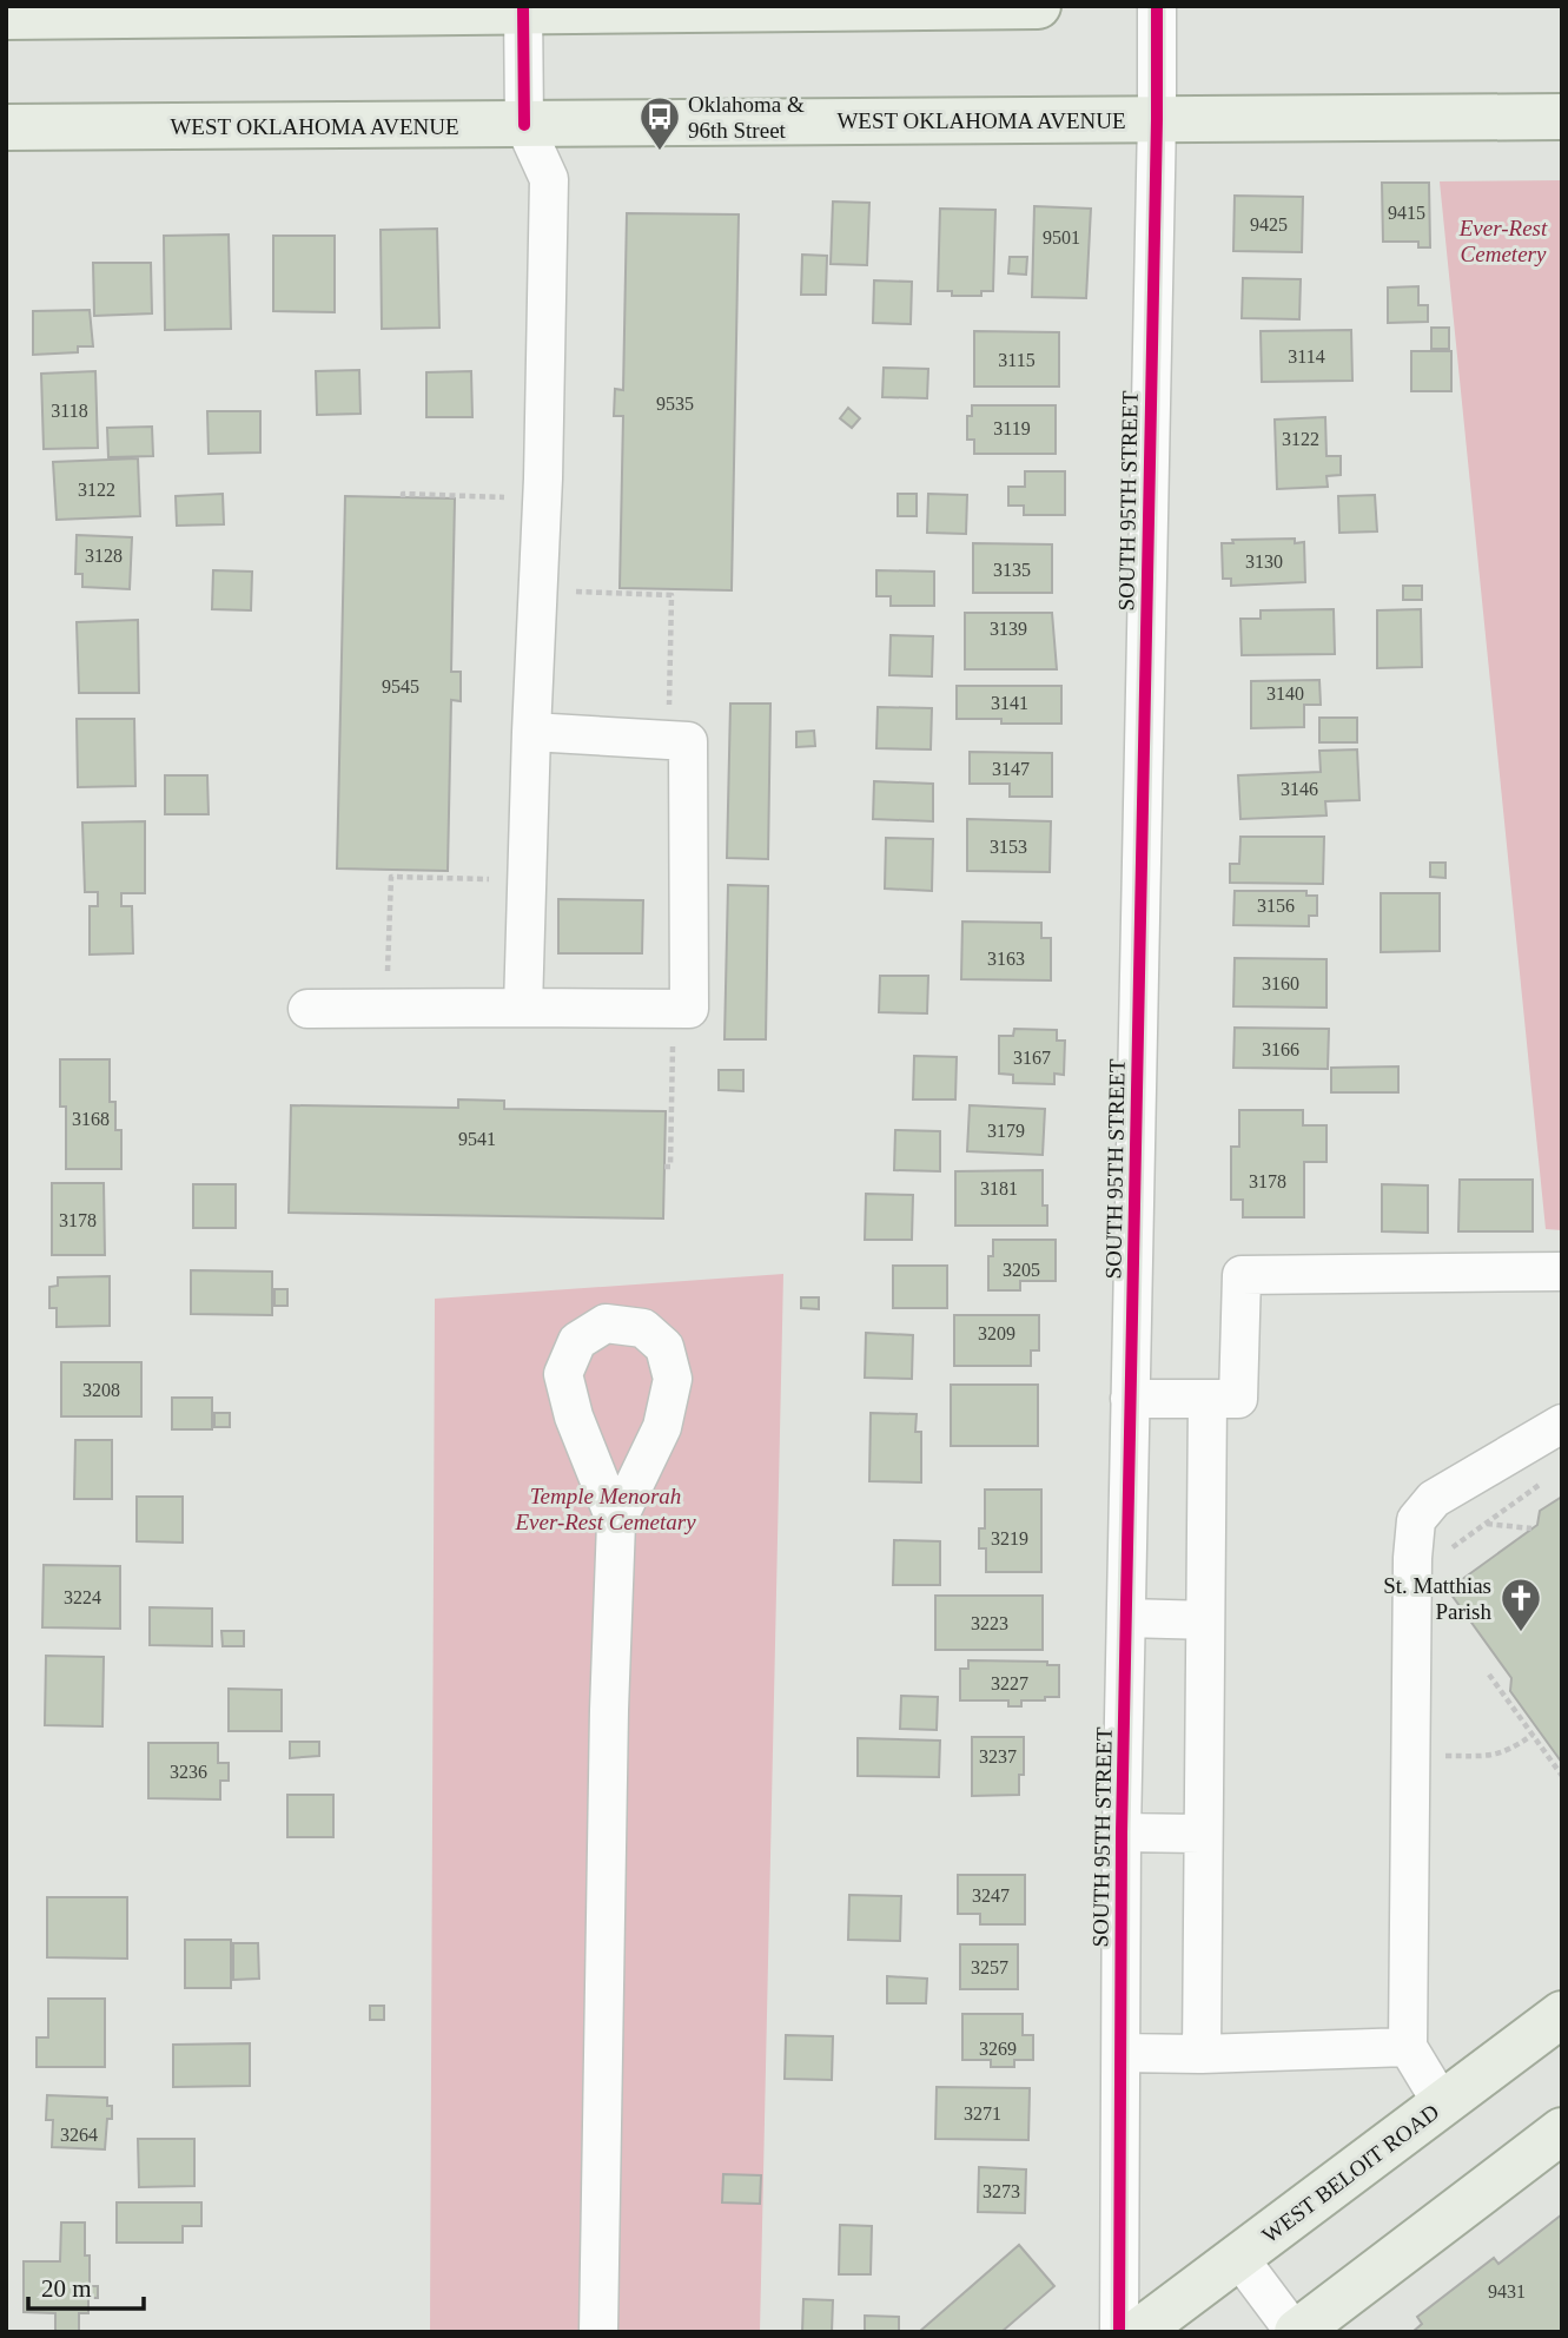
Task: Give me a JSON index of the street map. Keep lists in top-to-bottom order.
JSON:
{
  "streets": {
    "main road": ["WEST OKLAHOMA AVENUE", "WEST BELOIT ROAD"],
    "street": ["SOUTH 95TH STREET"]
  },
  "crossings": [
    ["WEST OKLAHOMA AVENUE", "SOUTH 95TH STREET"]
  ],
  "parks": ["Ever-Rest Cemetery", "Temple Menorah Ever-Rest Cemetary"],
  "places": {
    "bus stop": ["Oklahoma & 96th Street"],
    "church": ["St. Matthias Parish"]
  },
  "house_numbers": [
    "9415",
    "9425",
    "9501",
    "3114",
    "3115",
    "9535",
    "3118",
    "3119",
    "3122",
    "3122",
    "3128",
    "3130",
    "3135",
    "3139",
    "9545",
    "3140",
    "3141",
    "3147",
    "3146",
    "3153",
    "3156",
    "3163",
    "3160",
    "3166",
    "3167",
    "3168",
    "3179",
    "9541",
    "3178",
    "3181",
    "3178",
    "3205",
    "3209",
    "3208",
    "3219",
    "3224",
    "3223",
    "3227",
    "3237",
    "3236",
    "3247",
    "3257",
    "3269",
    "3271",
    "3264",
    "3273",
    "9431"
  ],
  "scale_bar": "20 m"
}
